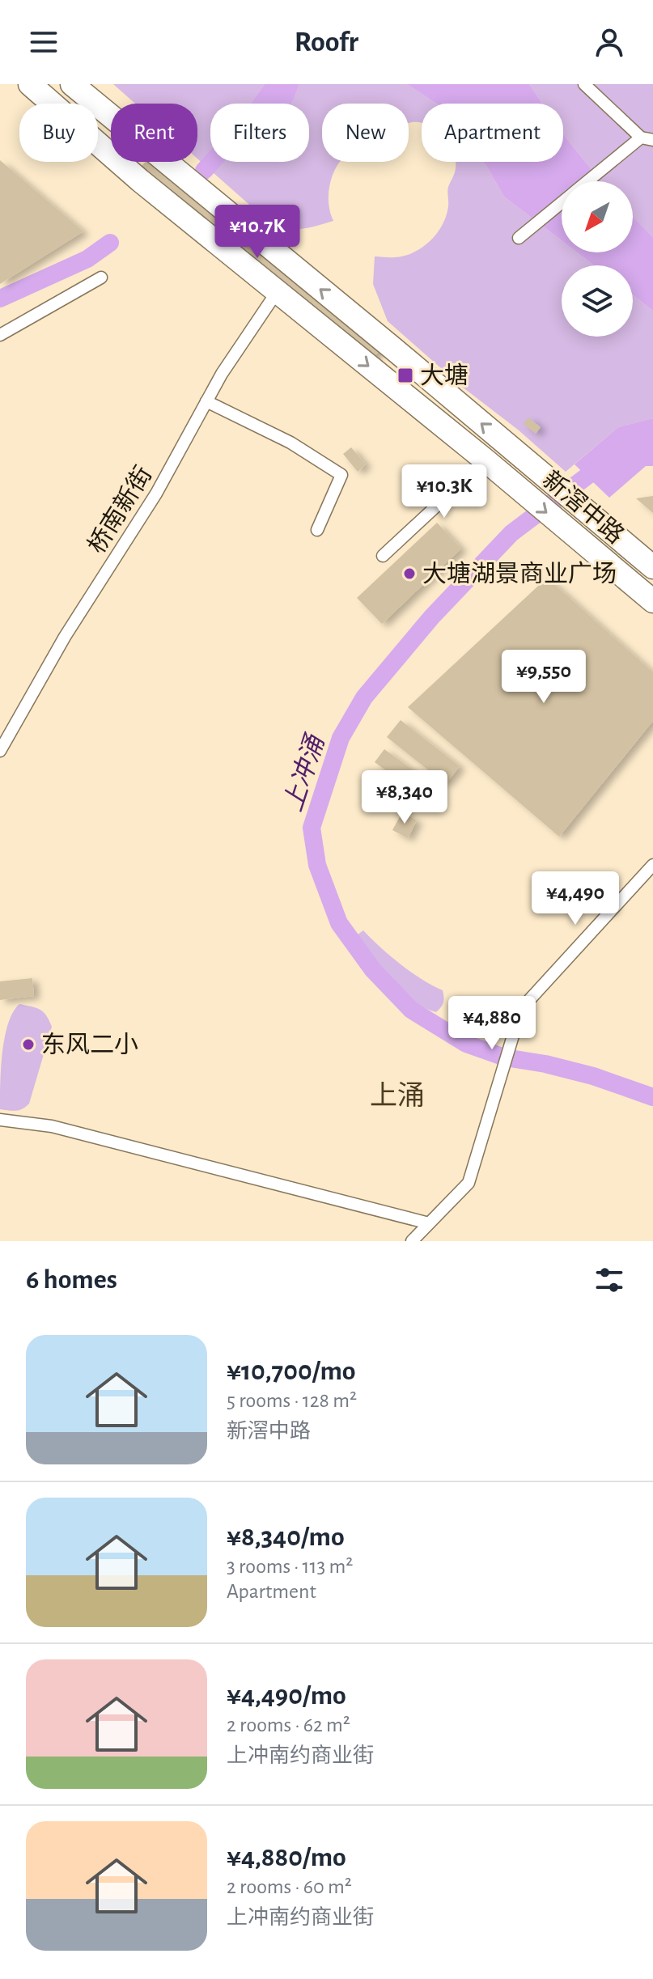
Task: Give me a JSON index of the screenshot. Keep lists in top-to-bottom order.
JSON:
{
  "streets": {
    "highway": ["新滘中路"],
    "street": ["桥南新街"]
  },
  "crossings": [
    ["新滘中路", "桥南新街"]
  ],
  "districts": ["上涌"],
  "water": ["上冲涌"],
  "places": {
    "transit": ["大塘"],
    "other": ["大塘湖景商业广场", "东风二小"]
  },
  "north": "bottom left",
  "page": {
    "header": "Roofr",
    "chip": [
      "Buy",
      "Rent",
      "Filters",
      "New",
      "Apartment"
    ],
    "price": [
      "¥10.7K",
      "¥10.3K",
      "¥9,550",
      "¥8,340",
      "¥4,490",
      "¥4,880"
    ],
    "heading": "6 homes",
    "list": [
      {
        "name": "¥10,700/mo",
        "note": "5 rooms · 128 m² · 新滘中路"
      },
      {
        "name": "¥8,340/mo",
        "note": "3 rooms · 113 m² · Apartment"
      },
      {
        "name": "¥4,490/mo",
        "note": "2 rooms · 62 m² · 上冲南约商业街"
      },
      {
        "name": "¥4,880/mo",
        "note": "2 rooms · 60 m² · 上冲南约商业街"
      }
    ]
  }
}
